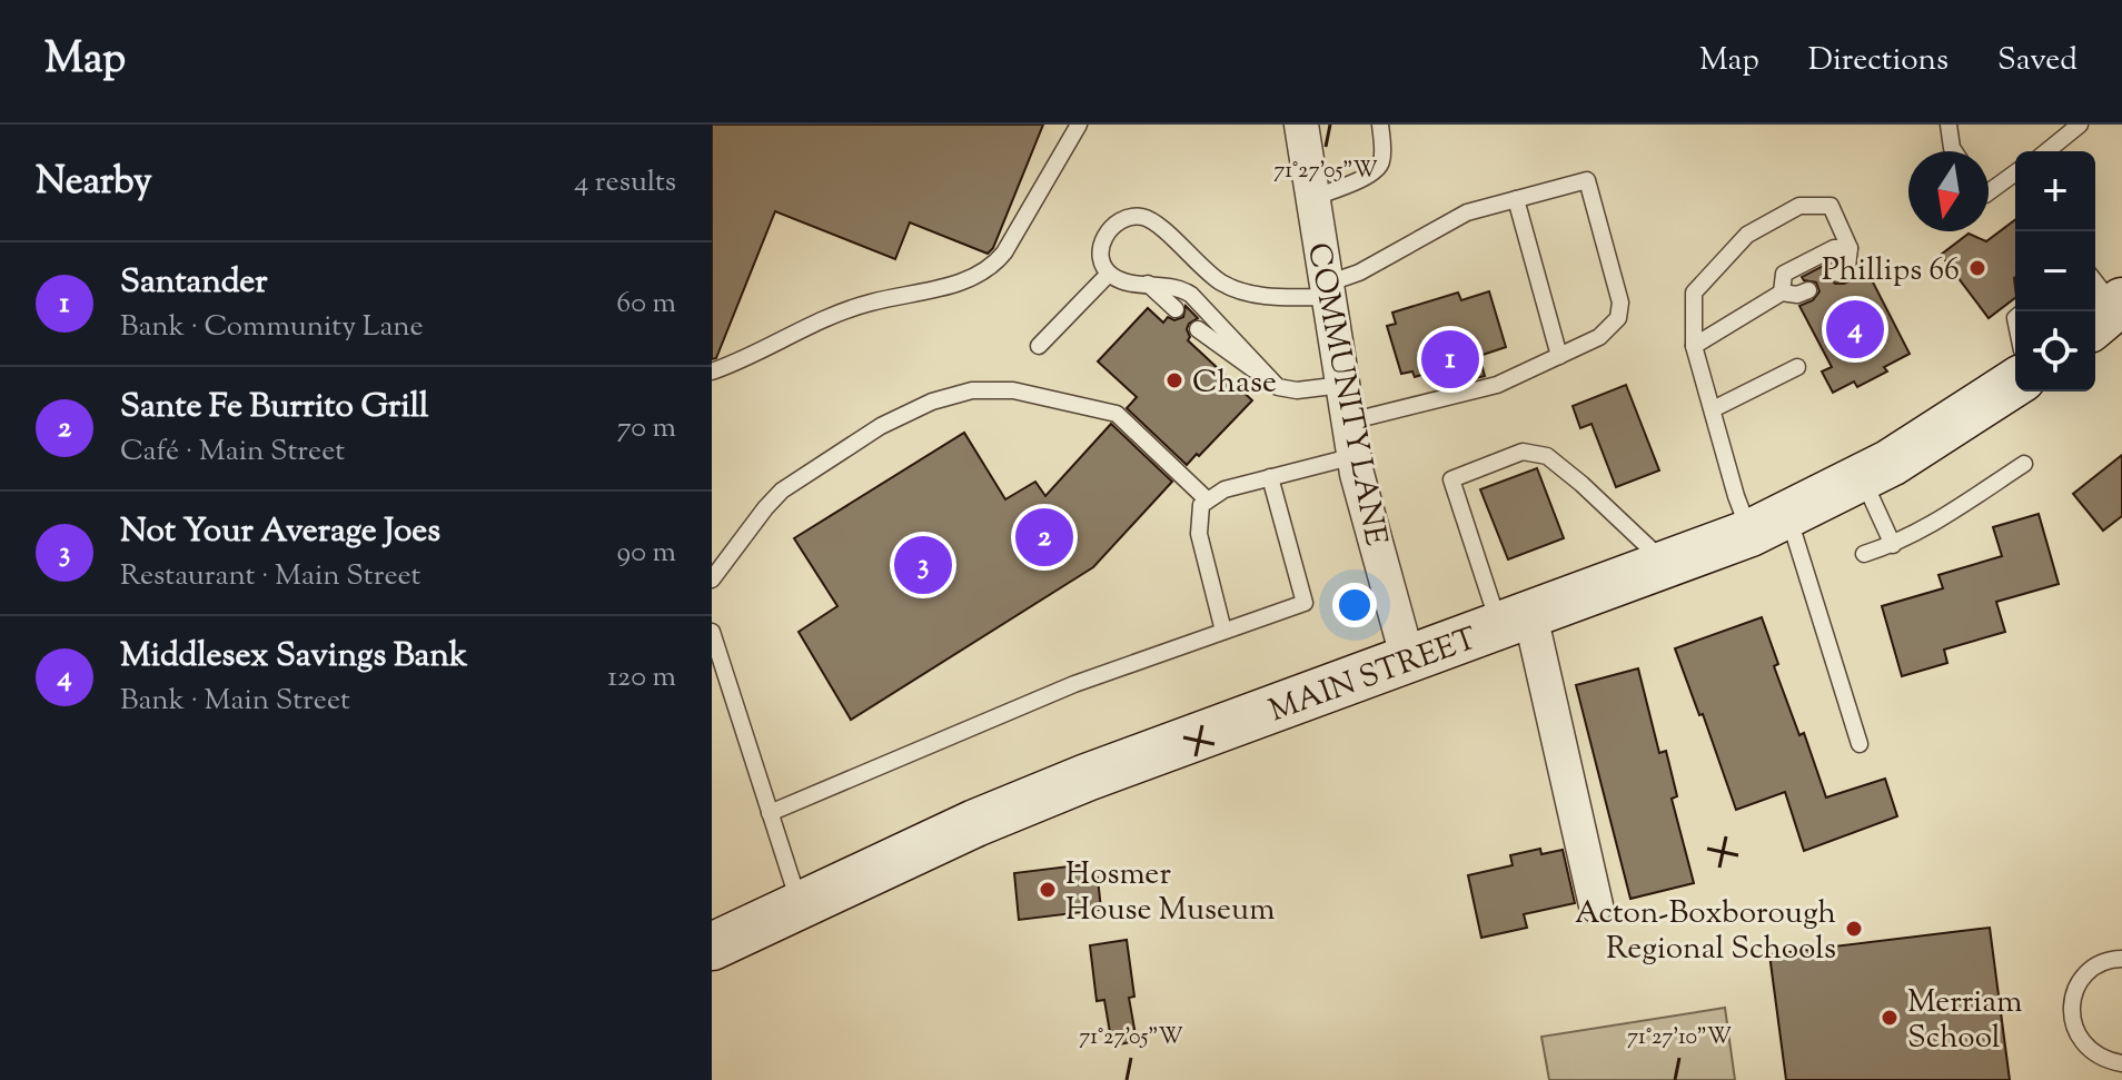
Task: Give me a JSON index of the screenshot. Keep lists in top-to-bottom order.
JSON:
{
  "streets": {
    "main road": ["MAIN STREET"],
    "street": ["COMMUNITY LANE"]
  },
  "crossings": [
    ["COMMUNITY LANE", "MAIN STREET"]
  ],
  "places": [
    "Phillips 66",
    "Chase",
    "Hosmer House Museum",
    "Acton-Boxborough Regional Schools",
    "Merriam School"
  ],
  "north": "bottom",
  "page": {
    "header": "Map",
    "nav": ["Map", "Directions", "Saved"],
    "heading": ["Nearby", "4 results"],
    "map_buttons": ["+", "−"],
    "list": [
      {
        "mark": "1",
        "name": "Santander",
        "note": "Bank · Community Lane",
        "value": "60 m"
      },
      {
        "mark": "2",
        "name": "Sante Fe Burrito Grill",
        "note": "Café · Main Street",
        "value": "70 m"
      },
      {
        "mark": "3",
        "name": "Not Your Average Joes",
        "note": "Restaurant · Main Street",
        "value": "90 m"
      },
      {
        "mark": "4",
        "name": "Middlesex Savings Bank",
        "note": "Bank · Main Street",
        "value": "120 m"
      }
    ],
    "pins": [
      "4",
      "1",
      "2",
      "3"
    ]
  },
  "coordinates": ["71°27'05\"W", "71°27'10\"W"]
}
